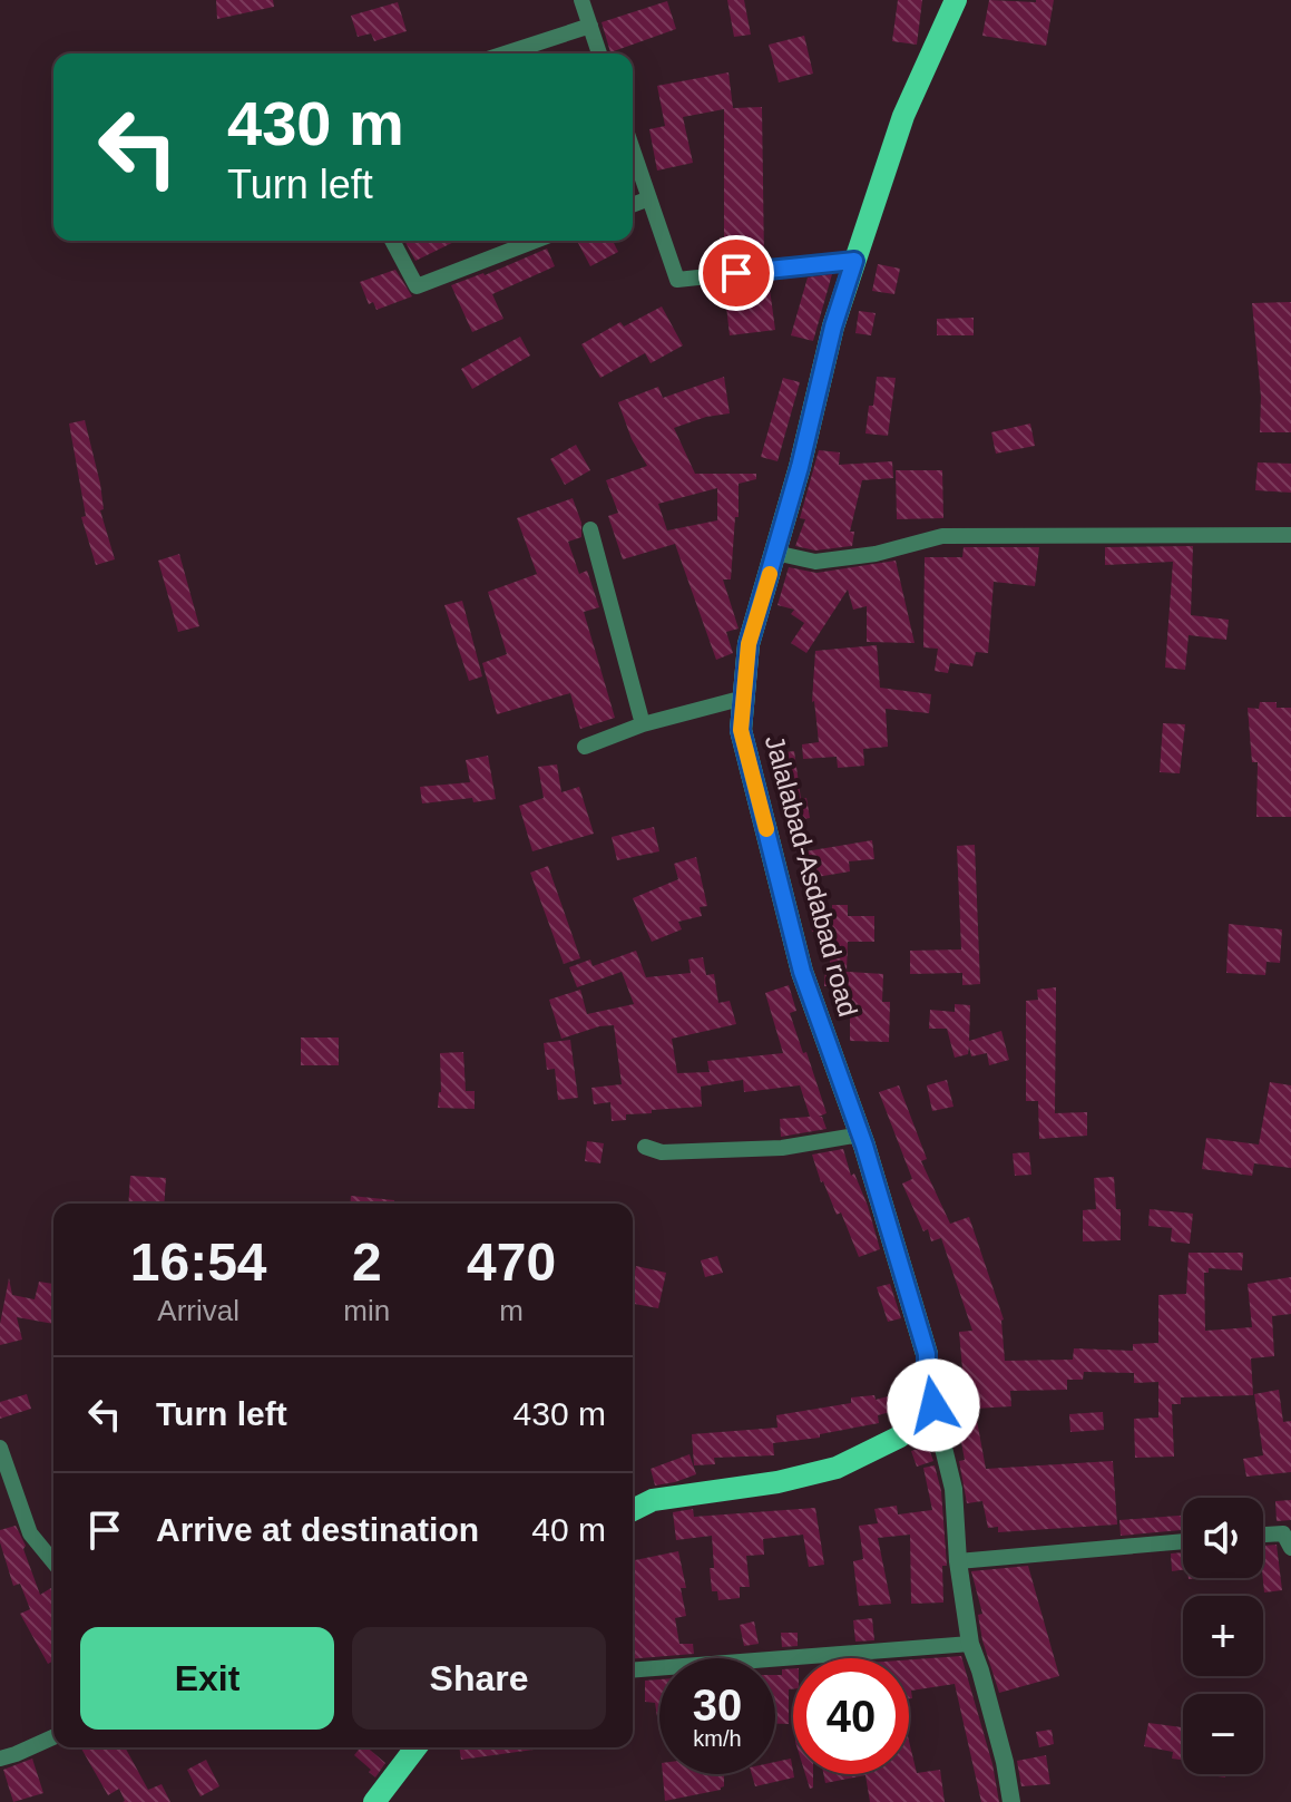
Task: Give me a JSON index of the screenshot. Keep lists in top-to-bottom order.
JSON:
{
  "streets": {
    "main road": ["Jalalabad-Asdabad road"]
  },
  "page": {
    "turn": ["430 m", "Turn left"],
    "eta": [
      "16:54",
      "Arrival",
      "2",
      "min",
      "470",
      "m"
    ],
    "list": [
      {
        "name": "Turn left",
        "value": "430 m"
      },
      {
        "name": "Arrive at destination",
        "value": "40 m"
      }
    ],
    "map_buttons": ["+", "−"],
    "buttons": ["Exit", "Share"],
    "speed": "30 km/h",
    "limit": "40"
  }
}
